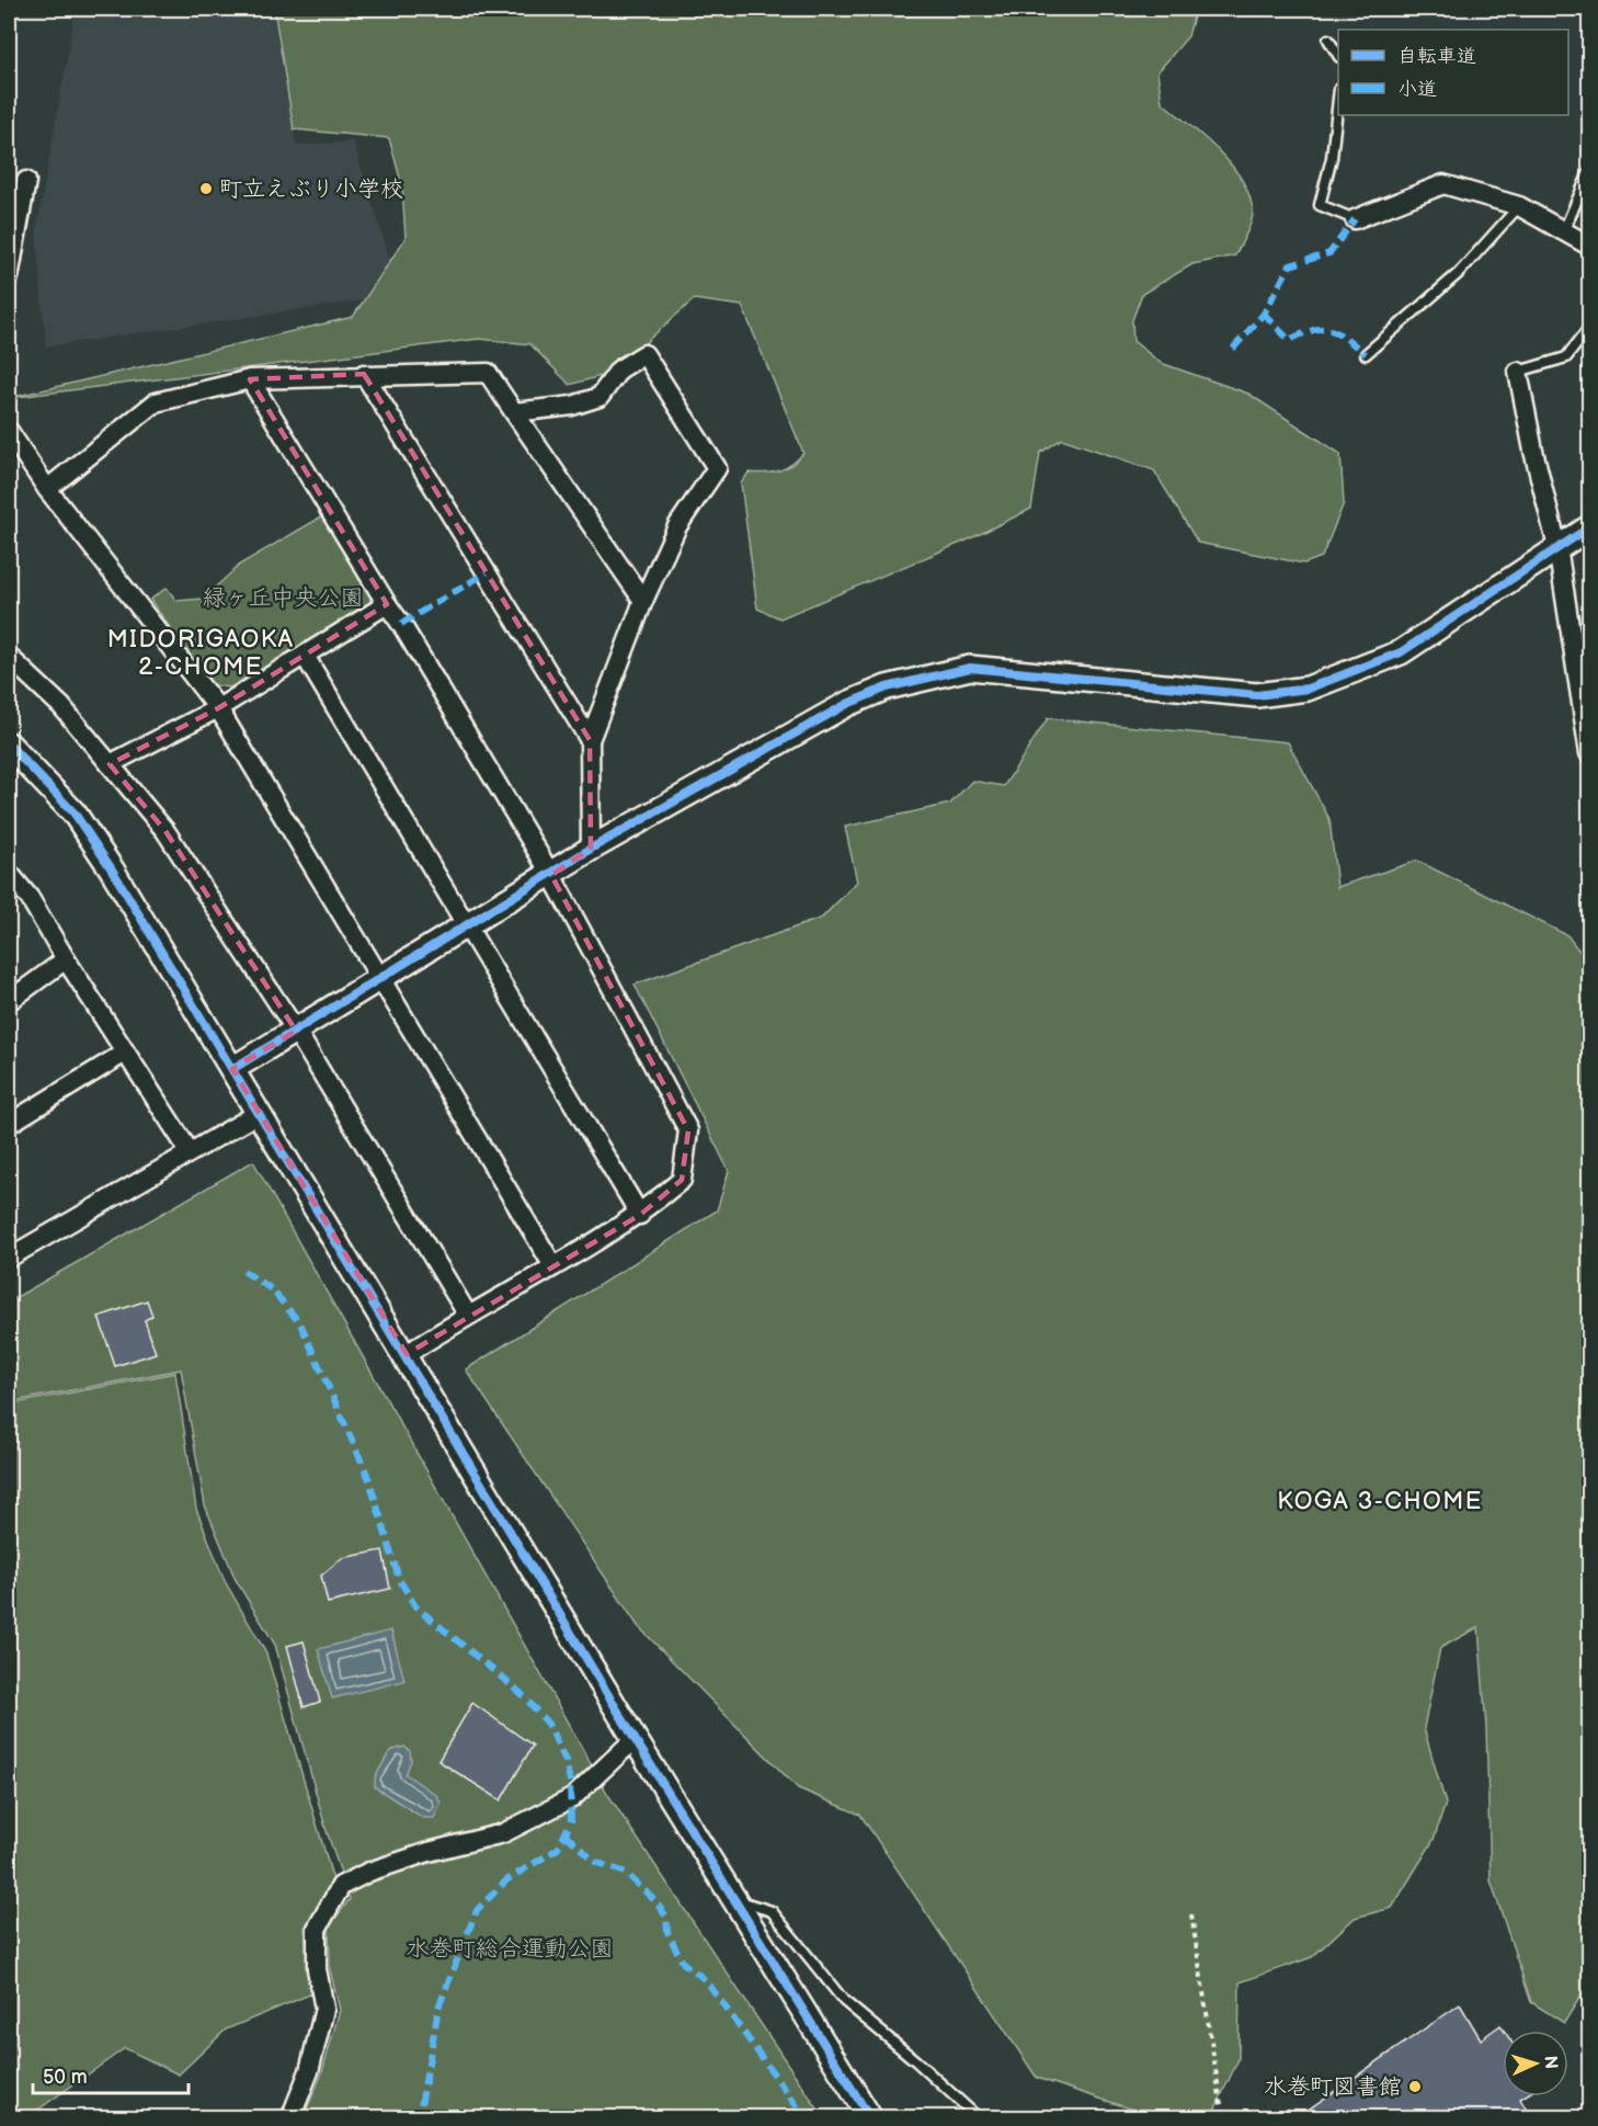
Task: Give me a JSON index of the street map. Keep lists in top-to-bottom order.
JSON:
{
  "districts": ["MIDORIGAOKA 2-CHOME", "KOGA 3-CHOME"],
  "parks": ["緑ヶ丘中央公園", "水巻町総合運動公園"],
  "places": ["町立えぶり小学校", "水巻町図書館"],
  "legend": ["自転車道", "小道"],
  "scale_bar": "50 m",
  "north": "right"
}
